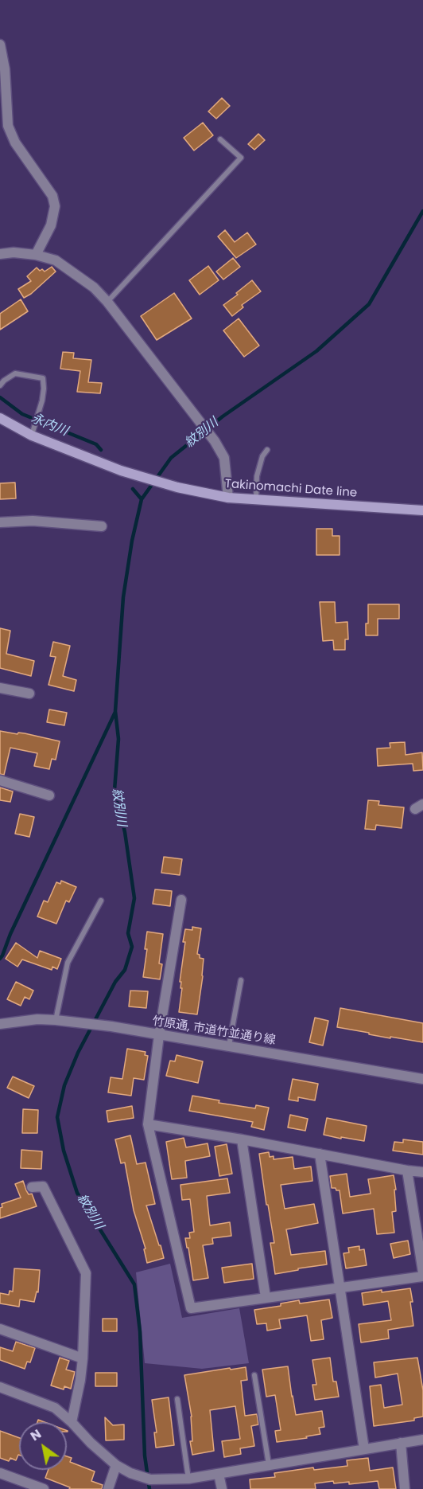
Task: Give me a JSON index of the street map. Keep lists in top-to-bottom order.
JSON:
{
  "streets": {
    "main road": ["Takinomachi Date line"],
    "street": ["竹原通, 市道竹並通り線"]
  },
  "water": ["永内川", "紋別川"],
  "north": "top left"
}
